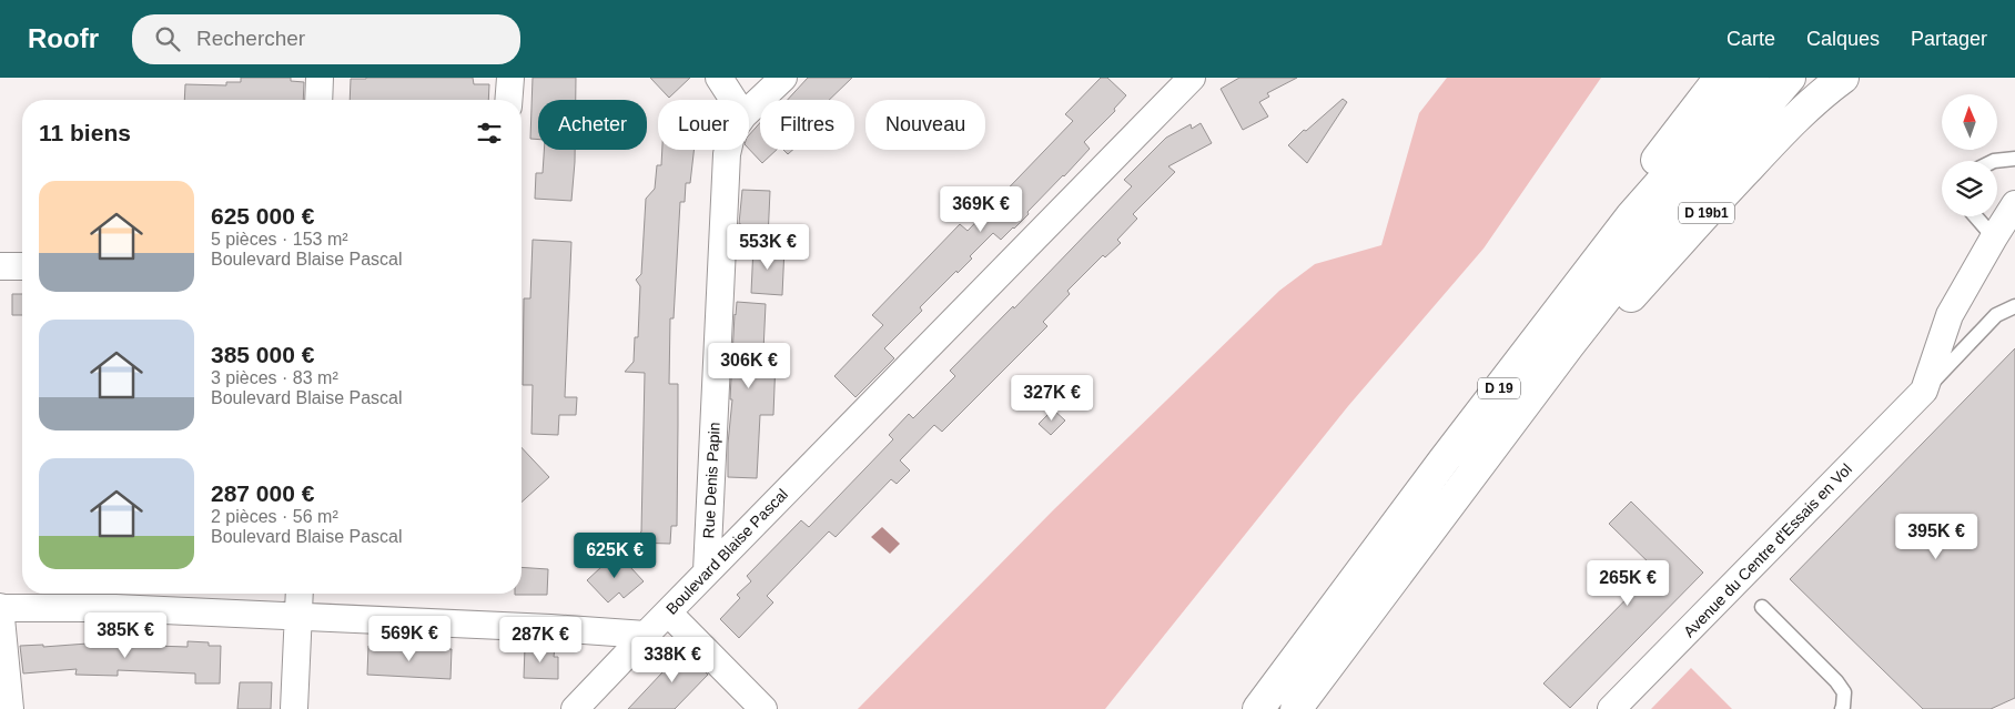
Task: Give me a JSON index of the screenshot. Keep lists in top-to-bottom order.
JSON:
{
  "streets": {
    "main road": ["D 19b1", "D 19"],
    "street": ["Rue Denis Papin", "Avenue du Centre d'Essais en Vol", "Boulevard Blaise Pascal"]
  },
  "crossings": [
    ["D 19b1", "D 19"],
    ["Rue Denis Papin", "Boulevard Blaise Pascal"]
  ],
  "north": "top",
  "page": {
    "header": "Roofr",
    "search": "Rechercher",
    "nav": ["Carte", "Calques", "Partager"],
    "chip": [
      "Acheter",
      "Louer",
      "Filtres",
      "Nouveau"
    ],
    "heading": "11 biens",
    "list": [
      {
        "name": "625 000 €",
        "note": "5 pièces · 153 m² · Boulevard Blaise Pascal"
      },
      {
        "name": "385 000 €",
        "note": "3 pièces · 83 m² · Boulevard Blaise Pascal"
      },
      {
        "name": "287 000 €",
        "note": "2 pièces · 56 m² · Boulevard Blaise Pascal"
      }
    ],
    "price": [
      "369K €",
      "553K €",
      "306K €",
      "327K €",
      "395K €",
      "625K €",
      "265K €",
      "385K €",
      "569K €",
      "287K €",
      "338K €"
    ]
  }
}
